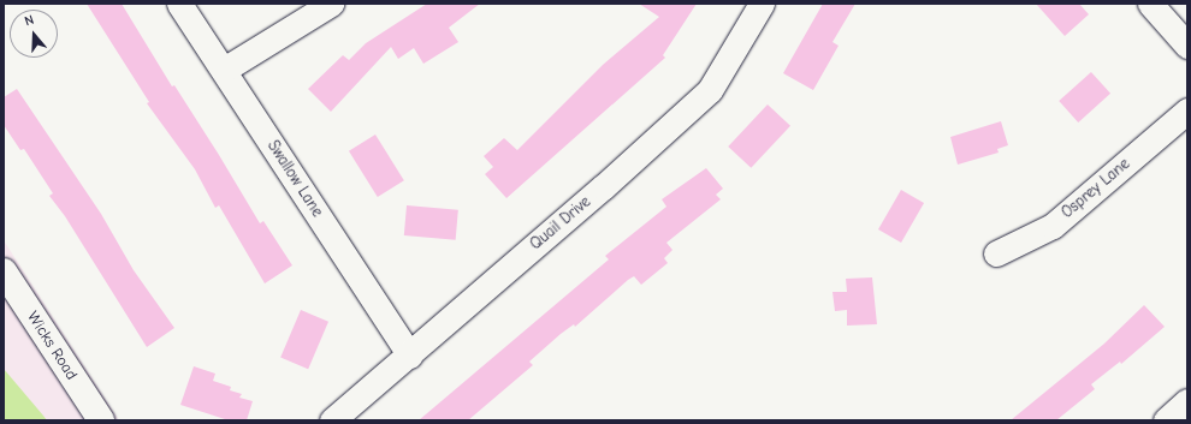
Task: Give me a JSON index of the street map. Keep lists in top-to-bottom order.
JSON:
{
  "streets": {
    "main road": ["Wicks Road"],
    "street": ["Swallow Lane", "Osprey Lane", "Quail Drive"]
  },
  "crossings": [
    ["Swallow Lane", "Quail Drive"]
  ],
  "north": "top"
}
